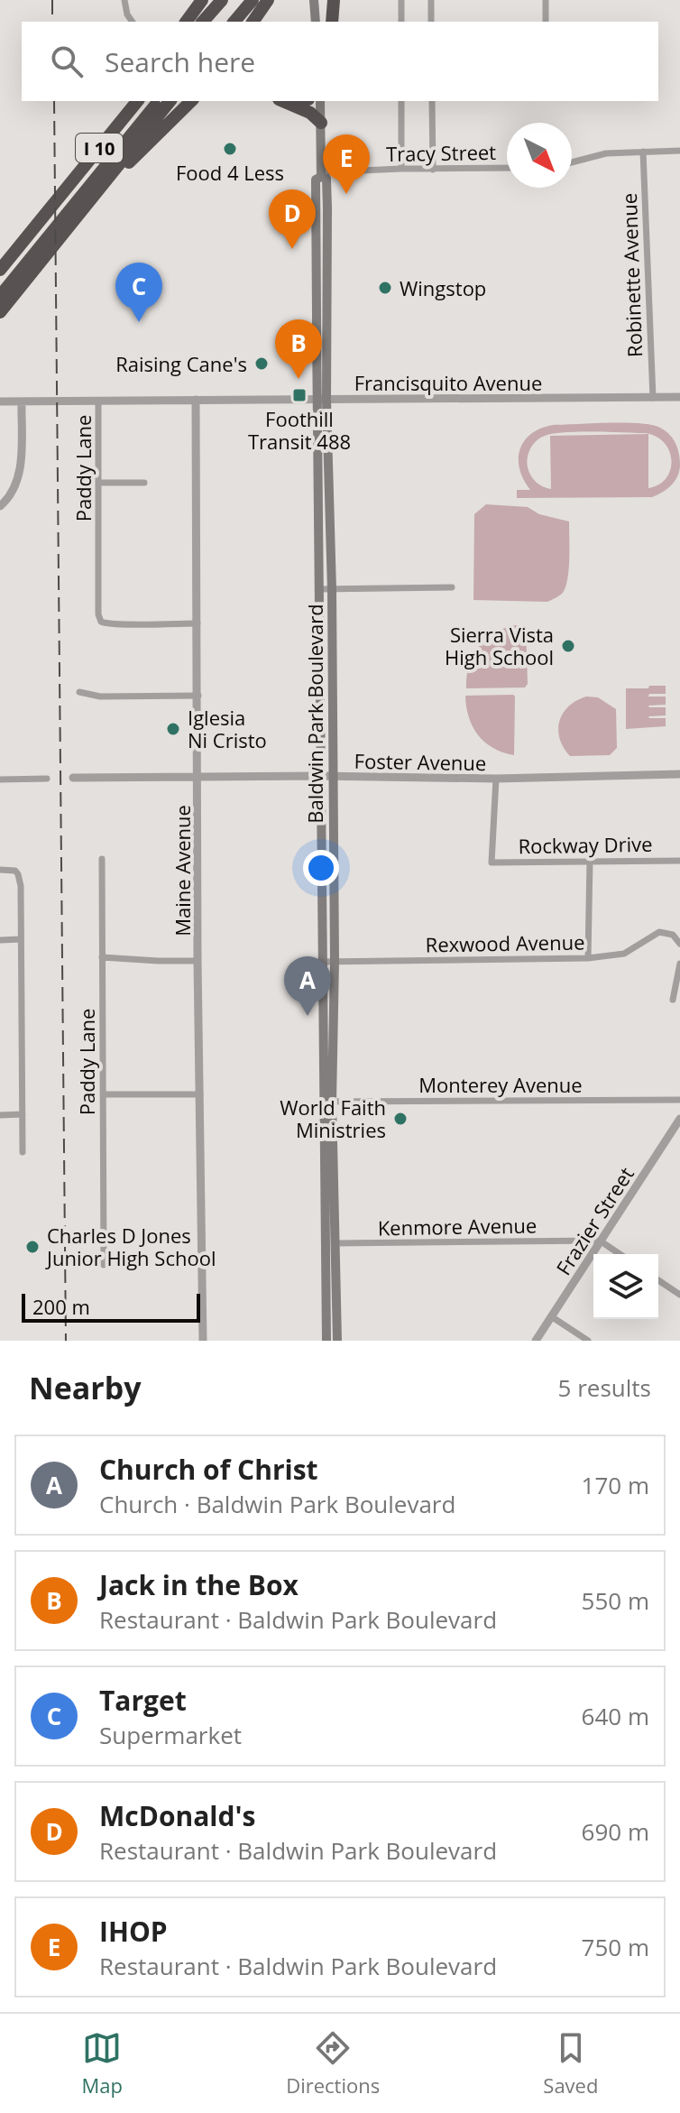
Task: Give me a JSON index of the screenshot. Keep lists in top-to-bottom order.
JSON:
{
  "streets": {
    "highway": ["I 10"],
    "main road": ["Baldwin Park Boulevard"],
    "street": [
      "Tracy Street",
      "Robinette Avenue",
      "Francisquito Avenue",
      "Paddy Lane",
      "Foster Avenue",
      "Rockway Drive",
      "Maine Avenue",
      "Rexwood Avenue",
      "Monterey Avenue",
      "Frazier Street",
      "Kenmore Avenue"
    ]
  },
  "crossings": [
    ["Tracy Street", "Baldwin Park Boulevard"],
    ["Robinette Avenue", "Francisquito Avenue"],
    ["Francisquito Avenue", "Paddy Lane"],
    ["Francisquito Avenue", "Baldwin Park Boulevard"],
    ["Francisquito Avenue", "Maine Avenue"],
    ["Paddy Lane", "Maine Avenue"],
    ["Baldwin Park Boulevard", "Foster Avenue"],
    ["Baldwin Park Boulevard", "Rexwood Avenue"],
    ["Baldwin Park Boulevard", "Monterey Avenue"],
    ["Baldwin Park Boulevard", "Kenmore Avenue"],
    ["Foster Avenue", "Rockway Drive"],
    ["Foster Avenue", "Maine Avenue"],
    ["Frazier Street", "Kenmore Avenue"]
  ],
  "places": {
    "other": [
      "Food 4 Less",
      "Wingstop",
      "Raising Cane's",
      "Sierra Vista High School",
      "Iglesia Ni Cristo",
      "World Faith Ministries",
      "Charles D Jones Junior High School"
    ],
    "transit": ["Foothill Transit 488"]
  },
  "scale_bar": "200 m",
  "north": "bottom right",
  "page": {
    "search": "Search here",
    "pins": [
      "E",
      "D",
      "C",
      "B",
      "A"
    ],
    "scale": "200 m",
    "heading": ["Nearby", "5 results"],
    "list": [
      {
        "mark": "A",
        "name": "Church of Christ",
        "note": "Church · Baldwin Park Boulevard",
        "value": "170 m"
      },
      {
        "mark": "B",
        "name": "Jack in the Box",
        "note": "Restaurant · Baldwin Park Boulevard",
        "value": "550 m"
      },
      {
        "mark": "C",
        "name": "Target",
        "note": "Supermarket",
        "value": "640 m"
      },
      {
        "mark": "D",
        "name": "McDonald's",
        "note": "Restaurant · Baldwin Park Boulevard",
        "value": "690 m"
      },
      {
        "mark": "E",
        "name": "IHOP",
        "note": "Restaurant · Baldwin Park Boulevard",
        "value": "750 m"
      }
    ],
    "nav": ["Map", "Directions", "Saved"]
  }
}
